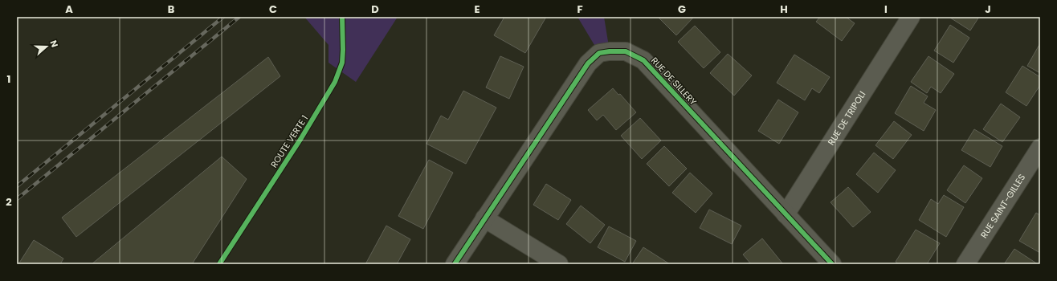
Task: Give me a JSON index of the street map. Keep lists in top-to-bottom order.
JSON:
{
  "streets": {
    "street": ["RUE DE SILLERY", "RUE DE TRIPOLI", "RUE SAINT-GILLES"],
    "cycle path": ["ROUTE VERTE 1"]
  },
  "crossings": [
    ["RUE DE SILLERY", "RUE DE TRIPOLI"]
  ],
  "north": "right",
  "grid": {
    "columns": [
      "A",
      "B",
      "C",
      "D",
      "E",
      "F",
      "G",
      "H",
      "I",
      "J"
    ],
    "rows": ["1", "2"]
  }
}
